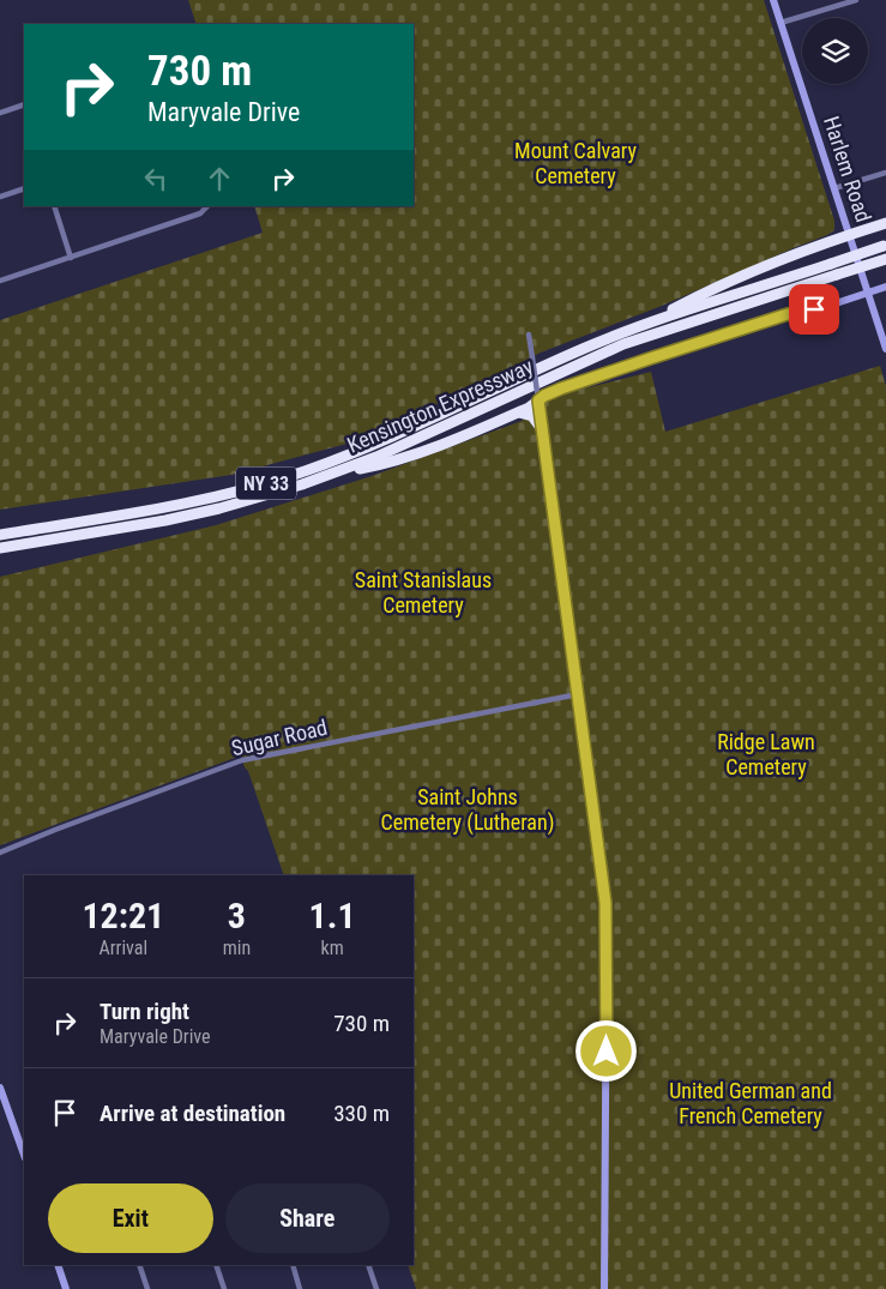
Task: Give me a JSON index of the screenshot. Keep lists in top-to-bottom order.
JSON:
{
  "streets": {
    "highway": ["Kensington Expressway", "NY 33"],
    "street": ["Harlem Road", "Sugar Road"]
  },
  "parks": [
    "Mount Calvary Cemetery",
    "Saint Stanislaus Cemetery",
    "Ridge Lawn Cemetery",
    "Saint Johns Cemetery (Lutheran)",
    "United German and French Cemetery"
  ],
  "page": {
    "turn": ["730 m", "Maryvale Drive"],
    "eta": [
      "12:21",
      "Arrival",
      "3",
      "min",
      "1.1",
      "km"
    ],
    "list": [
      {
        "name": "Turn right",
        "note": "Maryvale Drive",
        "value": "730 m"
      },
      {
        "name": "Arrive at destination",
        "value": "330 m"
      }
    ],
    "buttons": ["Exit", "Share"]
  }
}
